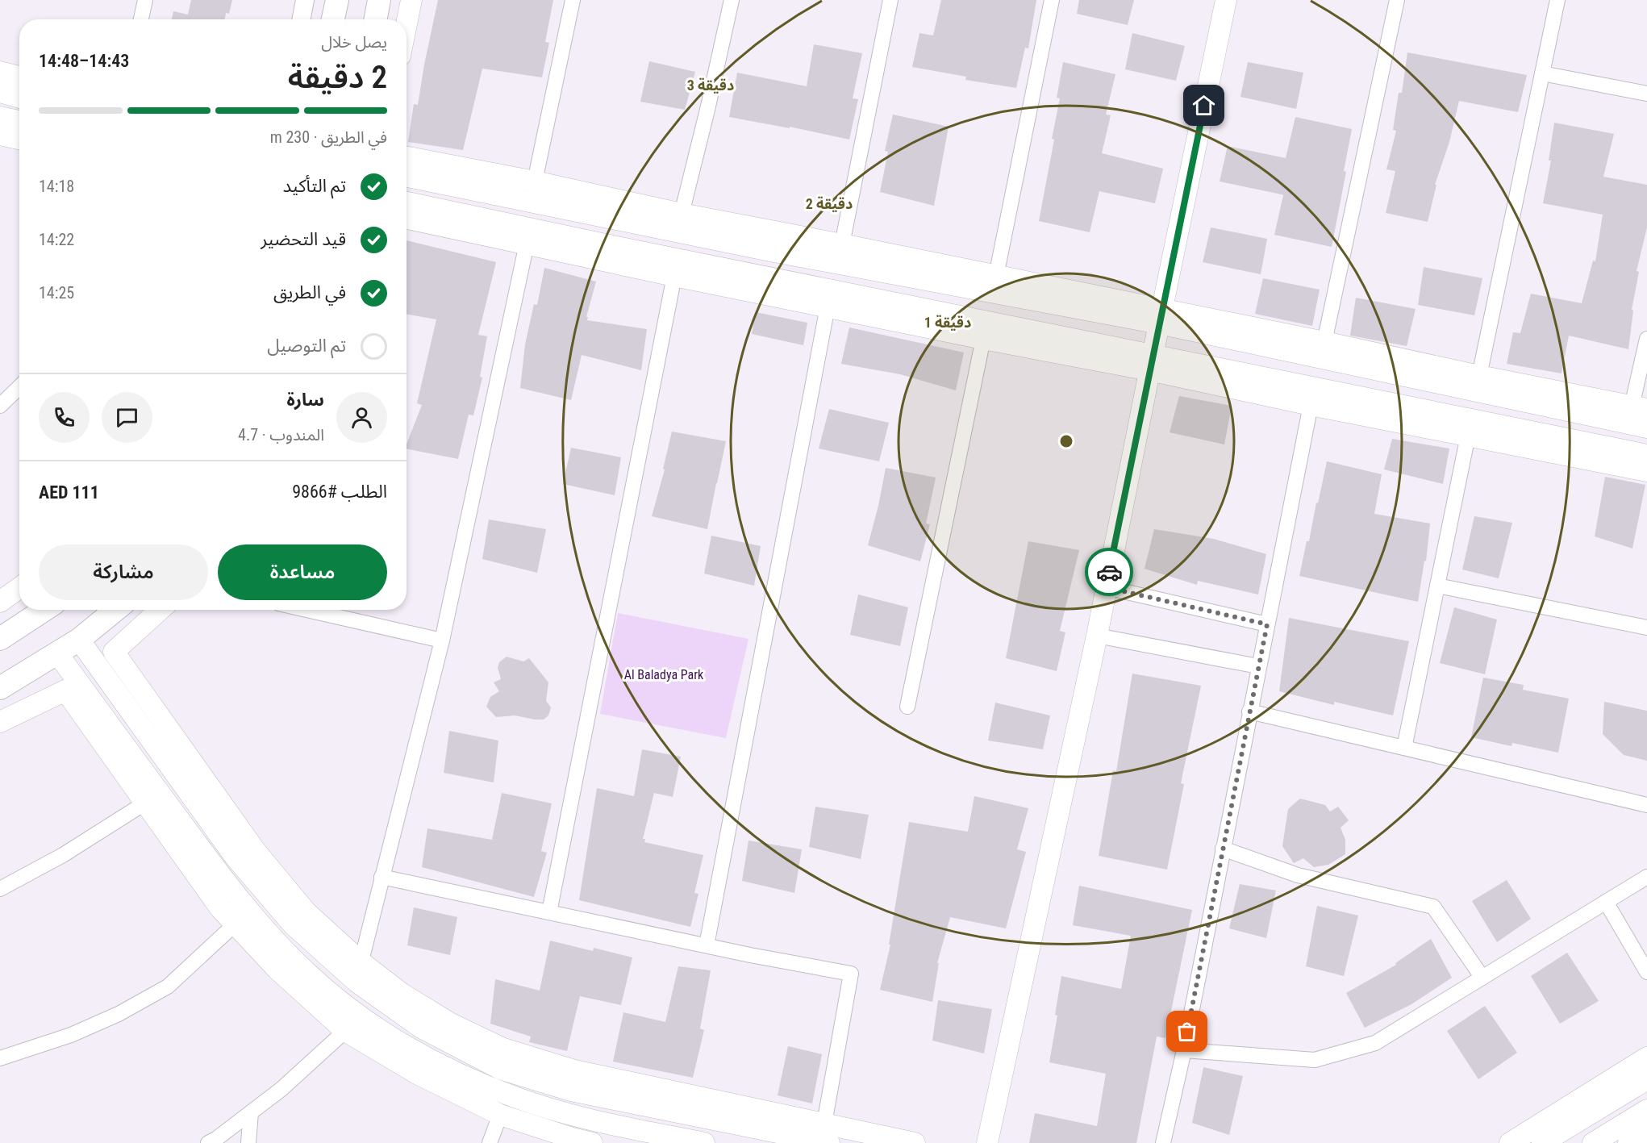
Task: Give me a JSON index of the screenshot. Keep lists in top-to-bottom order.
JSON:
{
  "parks": ["Al Baladya Park"],
  "page": {
    "heading": ["2 دقيقة", "يصل خلال", "14:43–14:48"],
    "panel": [
      "سارة",
      "المندوب · 4.7",
      "الطلب #9866",
      "AED 111"
    ],
    "bar": "في الطريق · 230 m",
    "list": [
      ["تم التأكيد", "14:18"],
      ["قيد التحضير", "14:22"],
      ["في الطريق", "14:25"],
      "تم التوصيل"
    ],
    "buttons": ["مساعدة", "مشاركة"]
  },
  "rings": ["3 دقيقة", "2 دقيقة", "1 دقيقة"]
}
